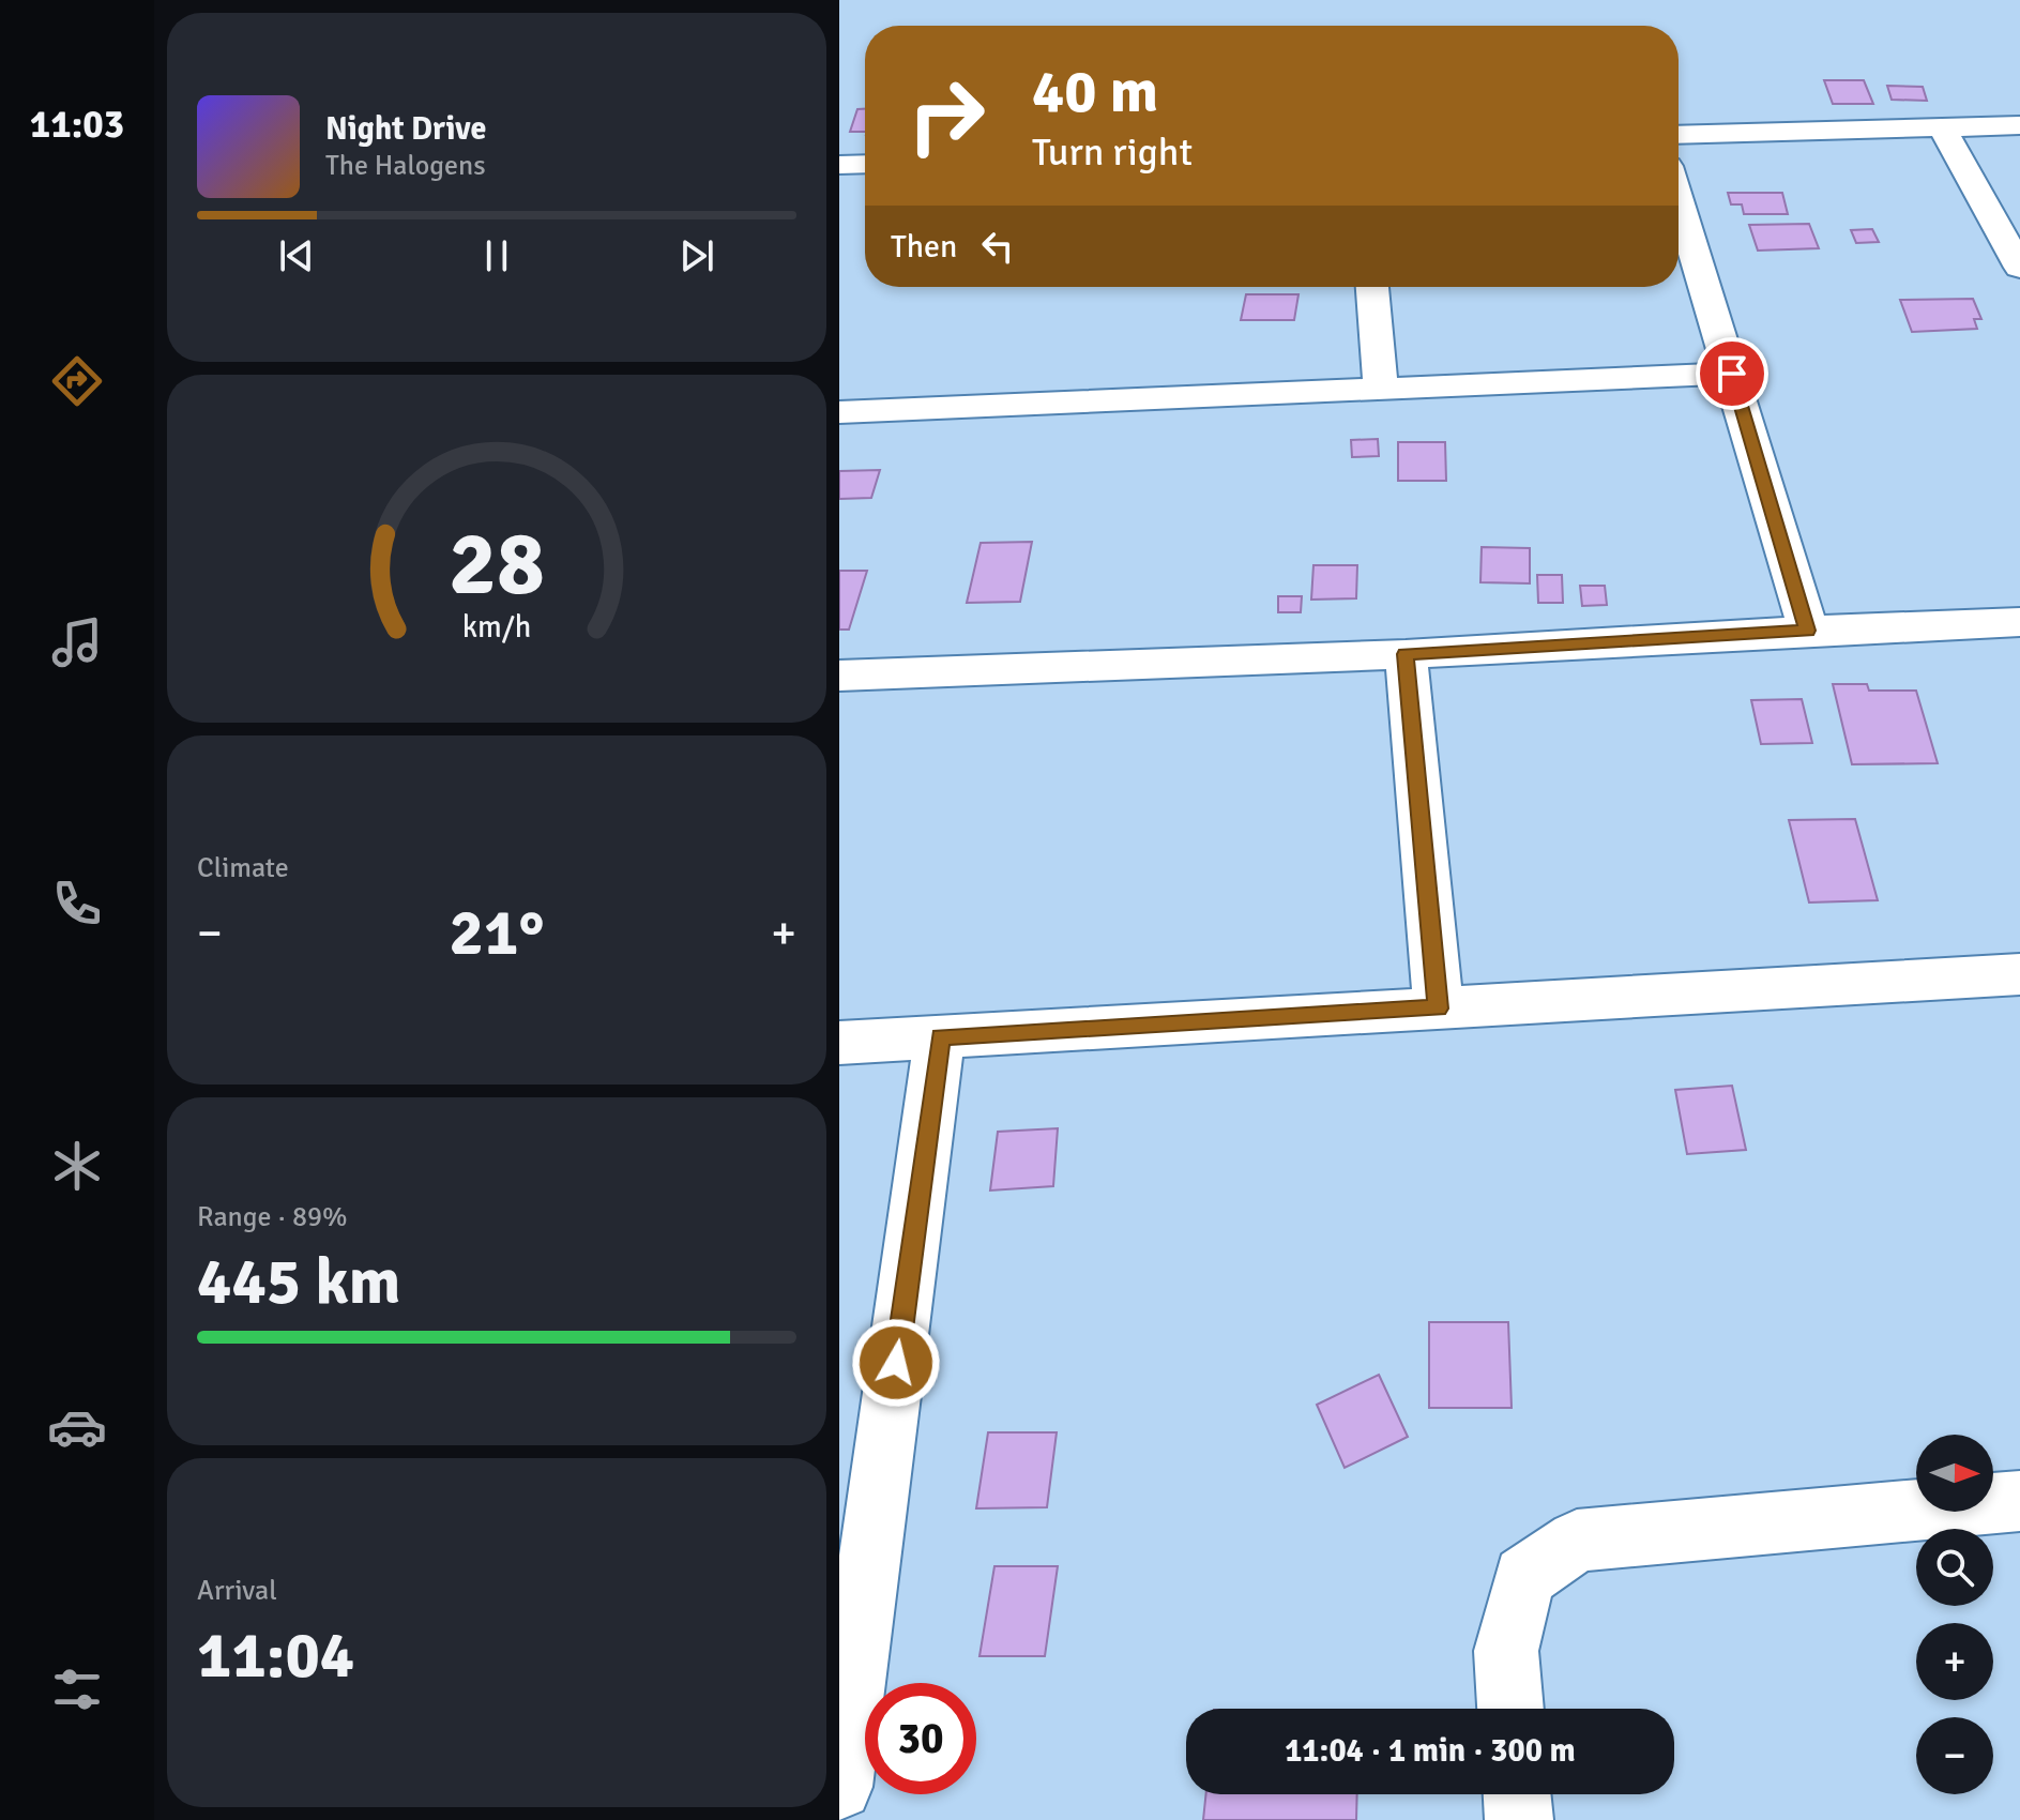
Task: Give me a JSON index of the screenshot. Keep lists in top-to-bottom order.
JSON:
{
  "north": "right",
  "page": {
    "tabs": "11:03",
    "turn": ["40 m", "Turn right"],
    "song": ["Night Drive", "The Halogens"],
    "then": "Then",
    "tile": [
      "Climate",
      ["Range · 89%", "445 km"],
      ["Arrival", "11:04"]
    ],
    "heat": ["−", "21°", "+"],
    "map_buttons": ["+", "−"],
    "limit": "30",
    "trip": "11:04 · 1 min · 300 m",
    "gauge": ["28", "km/h"]
  }
}
